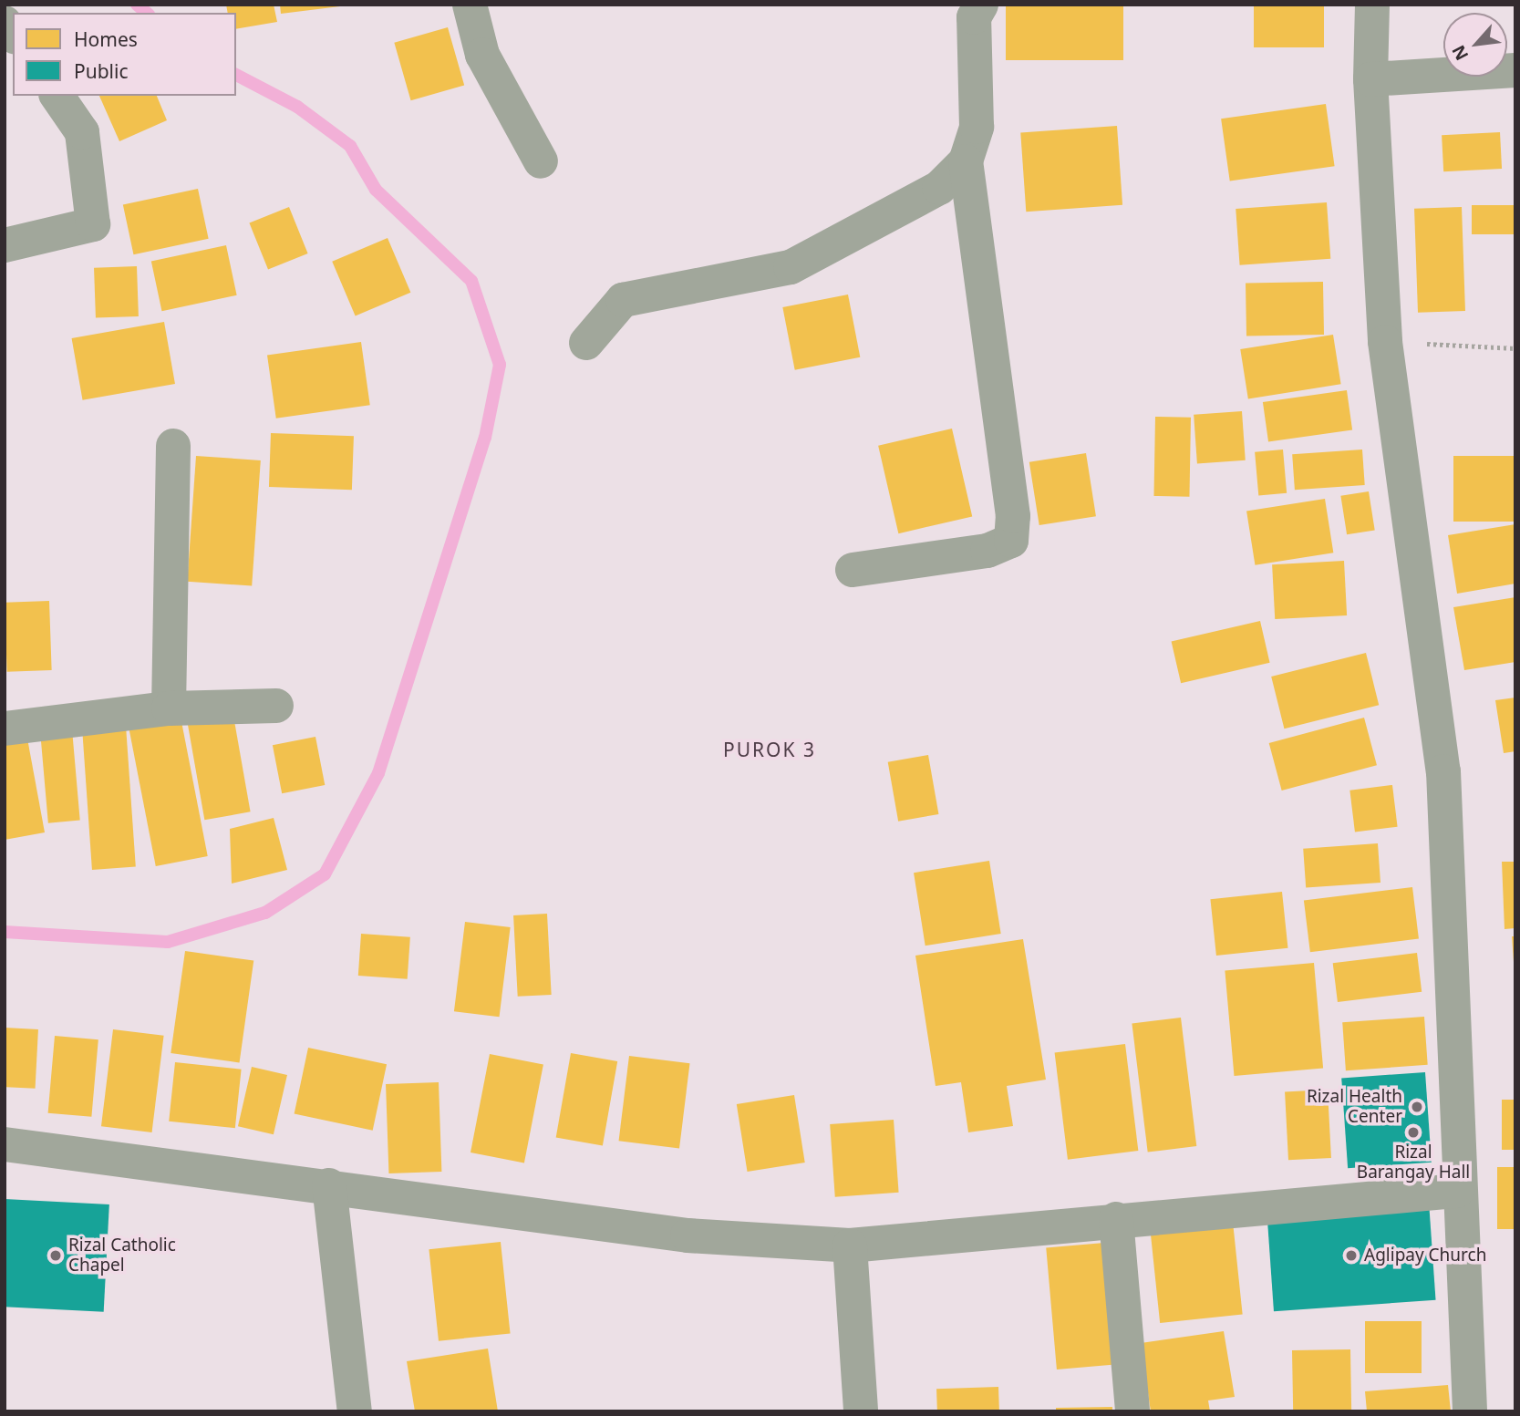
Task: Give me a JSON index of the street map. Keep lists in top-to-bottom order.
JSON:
{
  "districts": ["PUROK 3"],
  "places": [
    "Rizal Health Center",
    "Rizal Barangay Hall",
    "Rizal Catholic Chapel",
    "Aglipay Church"
  ],
  "legend": ["Homes", "Public"],
  "north": "bottom left"
}
